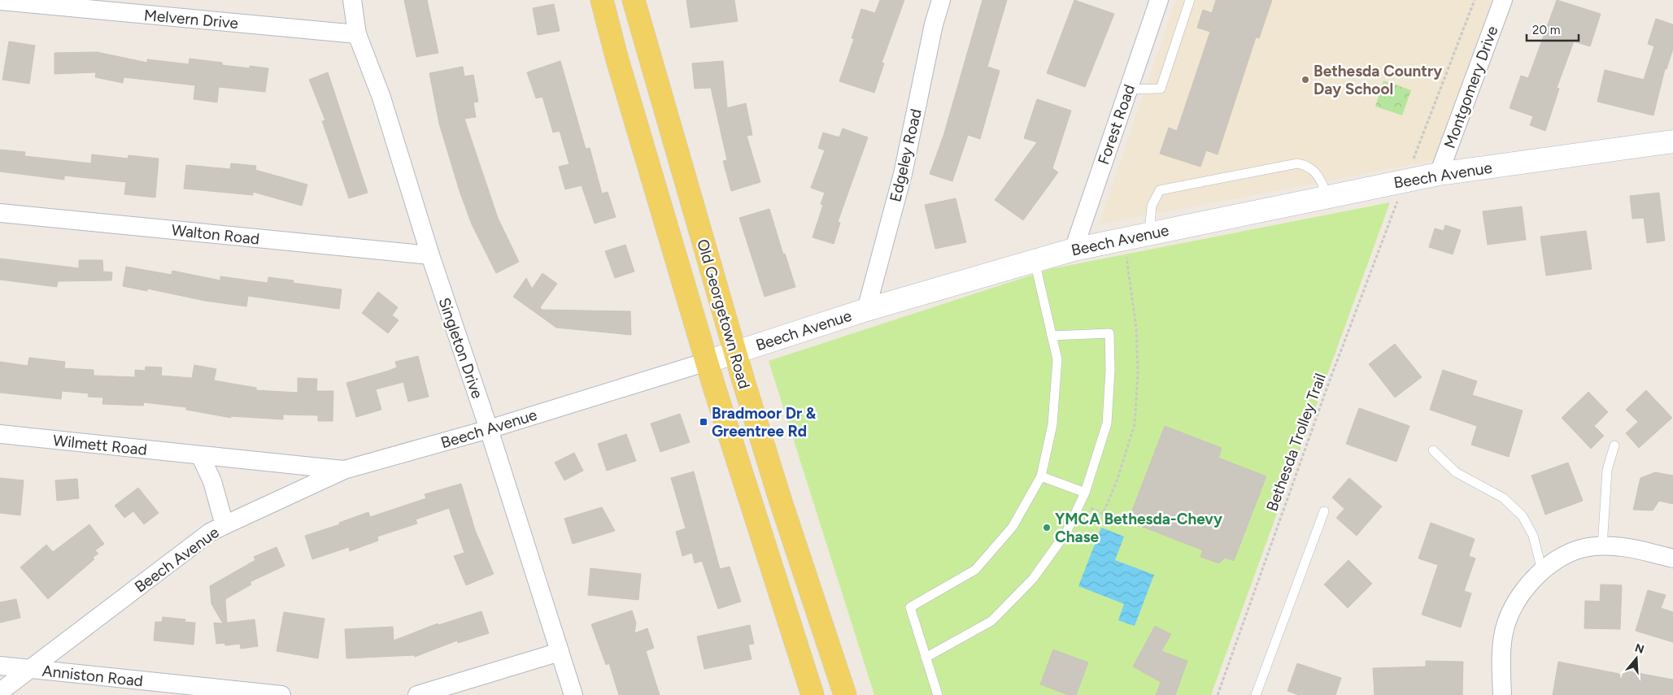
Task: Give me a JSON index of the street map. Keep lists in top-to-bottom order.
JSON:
{
  "streets": {
    "main road": ["Old Georgetown Road"],
    "street": [
      "Melvern Drive",
      "Montgomery Drive",
      "Forest Road",
      "Edgeley Road",
      "Beech Avenue",
      "Walton Road",
      "Singleton Drive",
      "Wilmett Road",
      "Anniston Road"
    ],
    "path": ["Bethesda Trolley Trail"]
  },
  "crossings": [
    ["Melvern Drive", "Singleton Drive"],
    ["Montgomery Drive", "Beech Avenue"],
    ["Forest Road", "Beech Avenue"],
    ["Edgeley Road", "Beech Avenue"],
    ["Beech Avenue", "Old Georgetown Road"],
    ["Beech Avenue", "Singleton Drive"],
    ["Beech Avenue", "Wilmett Road"],
    ["Beech Avenue", "Anniston Road"],
    ["Walton Road", "Singleton Drive"]
  ],
  "places": {
    "other": ["Bethesda Country Day School", "YMCA Bethesda-Chevy Chase"],
    "transit": ["Bradmoor Dr & Greentree Rd"]
  },
  "scale_bar": "20 m",
  "north": "top"
}
